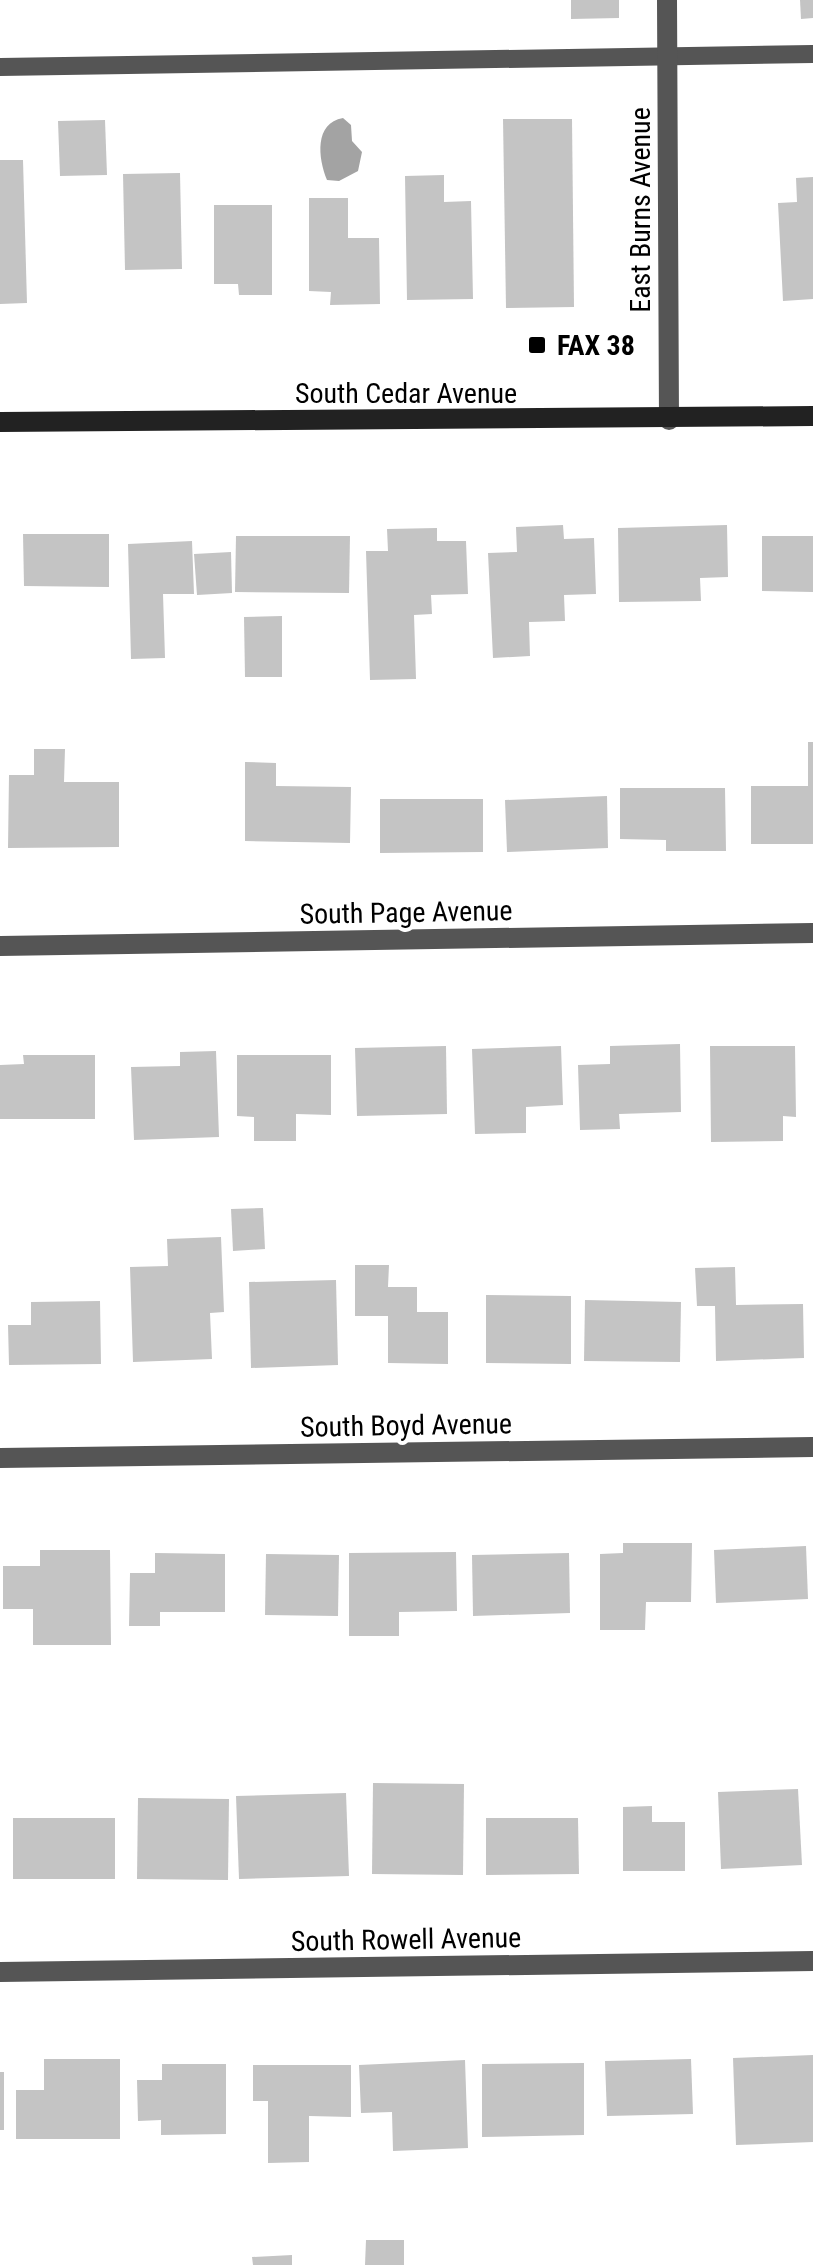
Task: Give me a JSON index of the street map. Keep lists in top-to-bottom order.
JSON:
{
  "streets": {
    "main road": ["South Cedar Avenue"],
    "street": [
      "East Burns Avenue",
      "South Page Avenue",
      "South Boyd Avenue",
      "South Rowell Avenue"
    ]
  },
  "crossings": [
    ["East Burns Avenue", "South Cedar Avenue"]
  ],
  "places": {
    "transit": ["FAX 38"]
  }
}
